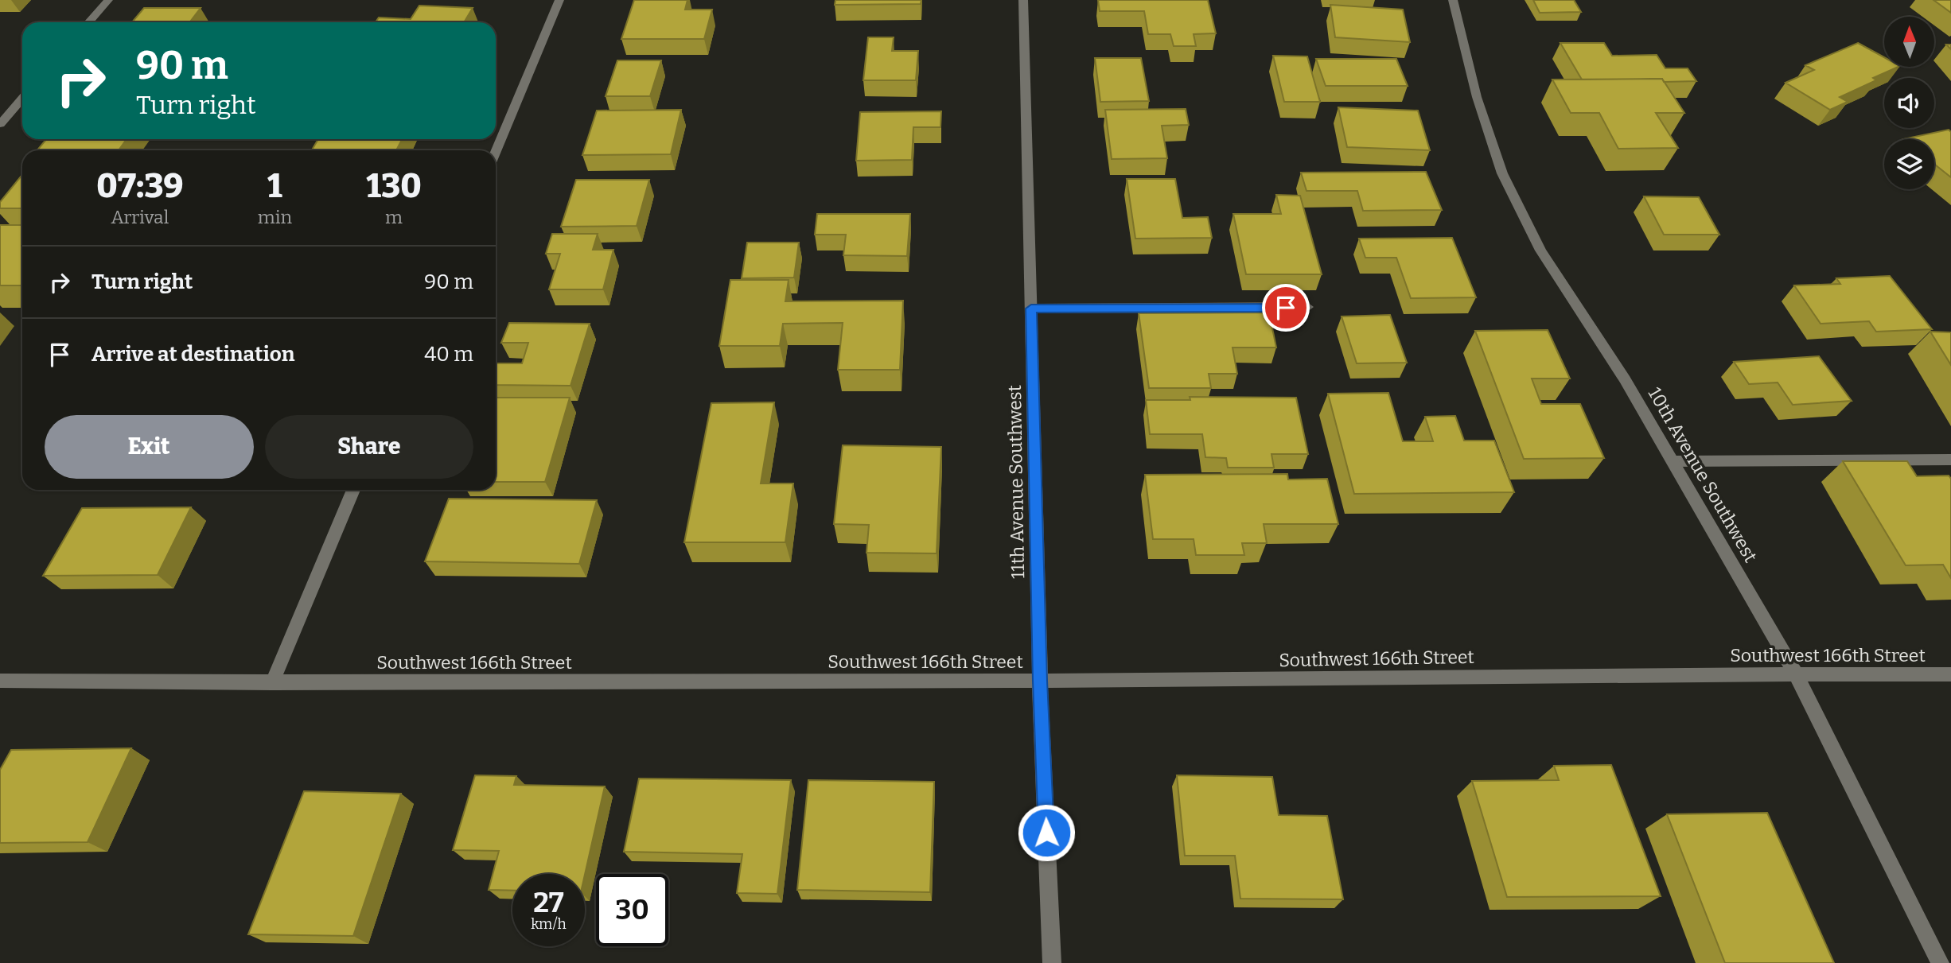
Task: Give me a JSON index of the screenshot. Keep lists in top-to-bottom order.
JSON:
{
  "streets": {
    "street": ["10th Avenue Southwest", "11th Avenue Southwest", "Southwest 166th Street"]
  },
  "crossings": [
    ["10th Avenue Southwest", "Southwest 166th Street"],
    ["11th Avenue Southwest", "Southwest 166th Street"]
  ],
  "north": "top",
  "page": {
    "turn": ["90 m", "Turn right"],
    "eta": [
      "07:39",
      "Arrival",
      "1",
      "min",
      "130",
      "m"
    ],
    "list": [
      {
        "name": "Turn right",
        "value": "90 m"
      },
      {
        "name": "Arrive at destination",
        "value": "40 m"
      }
    ],
    "buttons": ["Exit", "Share"],
    "speed": "27 km/h",
    "limit": "30"
  }
}
